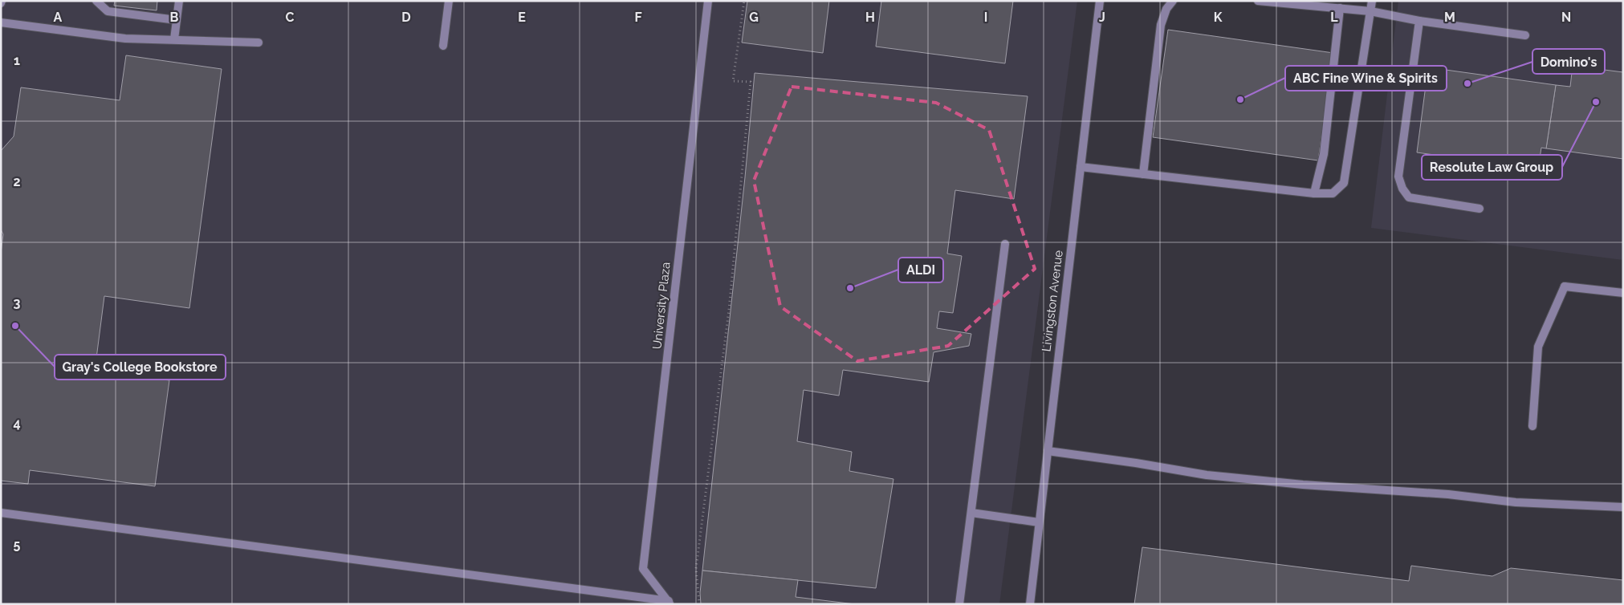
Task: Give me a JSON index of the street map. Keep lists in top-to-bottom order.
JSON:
{
  "streets": {
    "street": ["Livingston Avenue", "University Plaza"]
  },
  "places": [
    "Domino's",
    "ABC Fine Wine & Spirits",
    "Resolute Law Group",
    "ALDI",
    "Gray's College Bookstore"
  ],
  "grid": {
    "columns": [
      "A",
      "B",
      "C",
      "D",
      "E",
      "F",
      "G",
      "H",
      "I",
      "J",
      "K",
      "L",
      "M",
      "N"
    ],
    "rows": [
      "1",
      "2",
      "3",
      "4",
      "5"
    ]
  }
}
